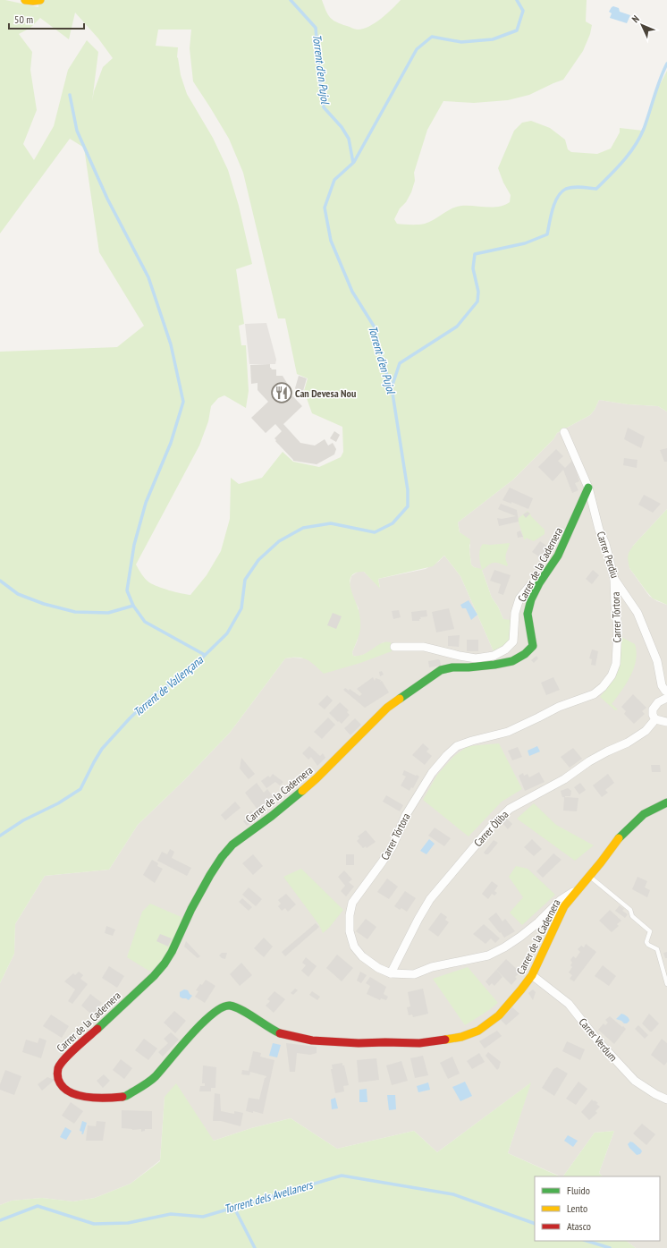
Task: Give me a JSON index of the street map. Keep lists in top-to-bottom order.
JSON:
{
  "streets": {
    "street": [
      "Carrer Perdiu",
      "Carrer de la Cadernera",
      "Carrer Tórtora",
      "Carrer Òliba",
      "Carrer Verdum"
    ]
  },
  "crossings": [
    ["Carrer Perdiu", "Carrer de la Cadernera"],
    ["Carrer Perdiu", "Carrer Tórtora"],
    ["Carrer de la Cadernera", "Carrer Tórtora"],
    ["Carrer de la Cadernera", "Carrer Verdum"],
    ["Carrer Tórtora", "Carrer Òliba"]
  ],
  "water": ["Torrent d'en Pujol", "Torrent de Vallençana", "Torrent dels Avellaners"],
  "places": {
    "restaurant": ["Can Devesa Nou"]
  },
  "legend": ["Fluido", "Lento", "Atasco"],
  "scale_bar": "50 m",
  "north": "top left"
}
